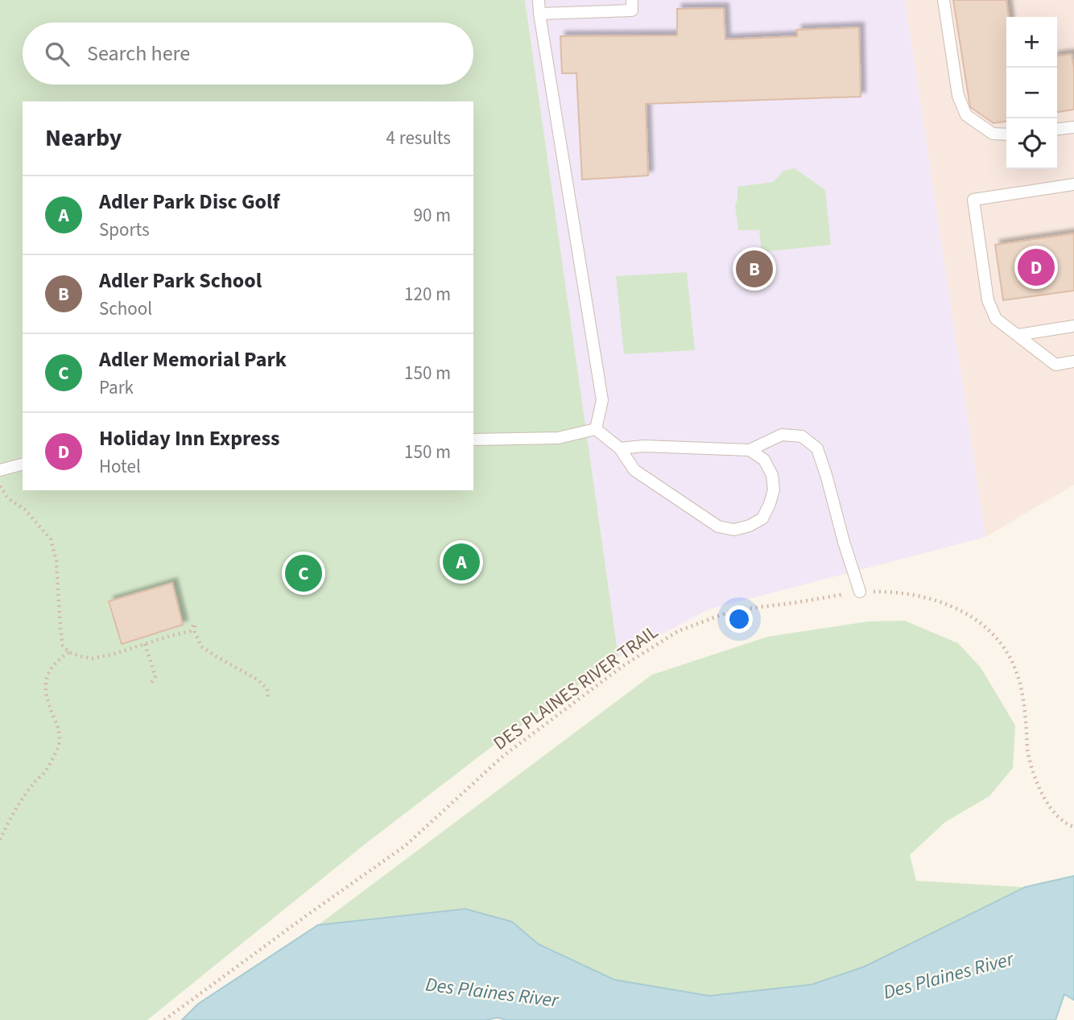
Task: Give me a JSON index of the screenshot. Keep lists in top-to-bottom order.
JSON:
{
  "streets": {
    "path": ["DES PLAINES RIVER TRAIL"]
  },
  "water": ["Des Plaines River"],
  "page": {
    "map_buttons": ["+", "−"],
    "search": "Search here",
    "heading": ["Nearby", "4 results"],
    "list": [
      {
        "mark": "A",
        "name": "Adler Park Disc Golf",
        "note": "Sports",
        "value": "90 m"
      },
      {
        "mark": "B",
        "name": "Adler Park School",
        "note": "School",
        "value": "120 m"
      },
      {
        "mark": "C",
        "name": "Adler Memorial Park",
        "note": "Park",
        "value": "150 m"
      },
      {
        "mark": "D",
        "name": "Holiday Inn Express",
        "note": "Hotel",
        "value": "150 m"
      }
    ],
    "pins": [
      "D",
      "B",
      "A",
      "C"
    ]
  }
}
